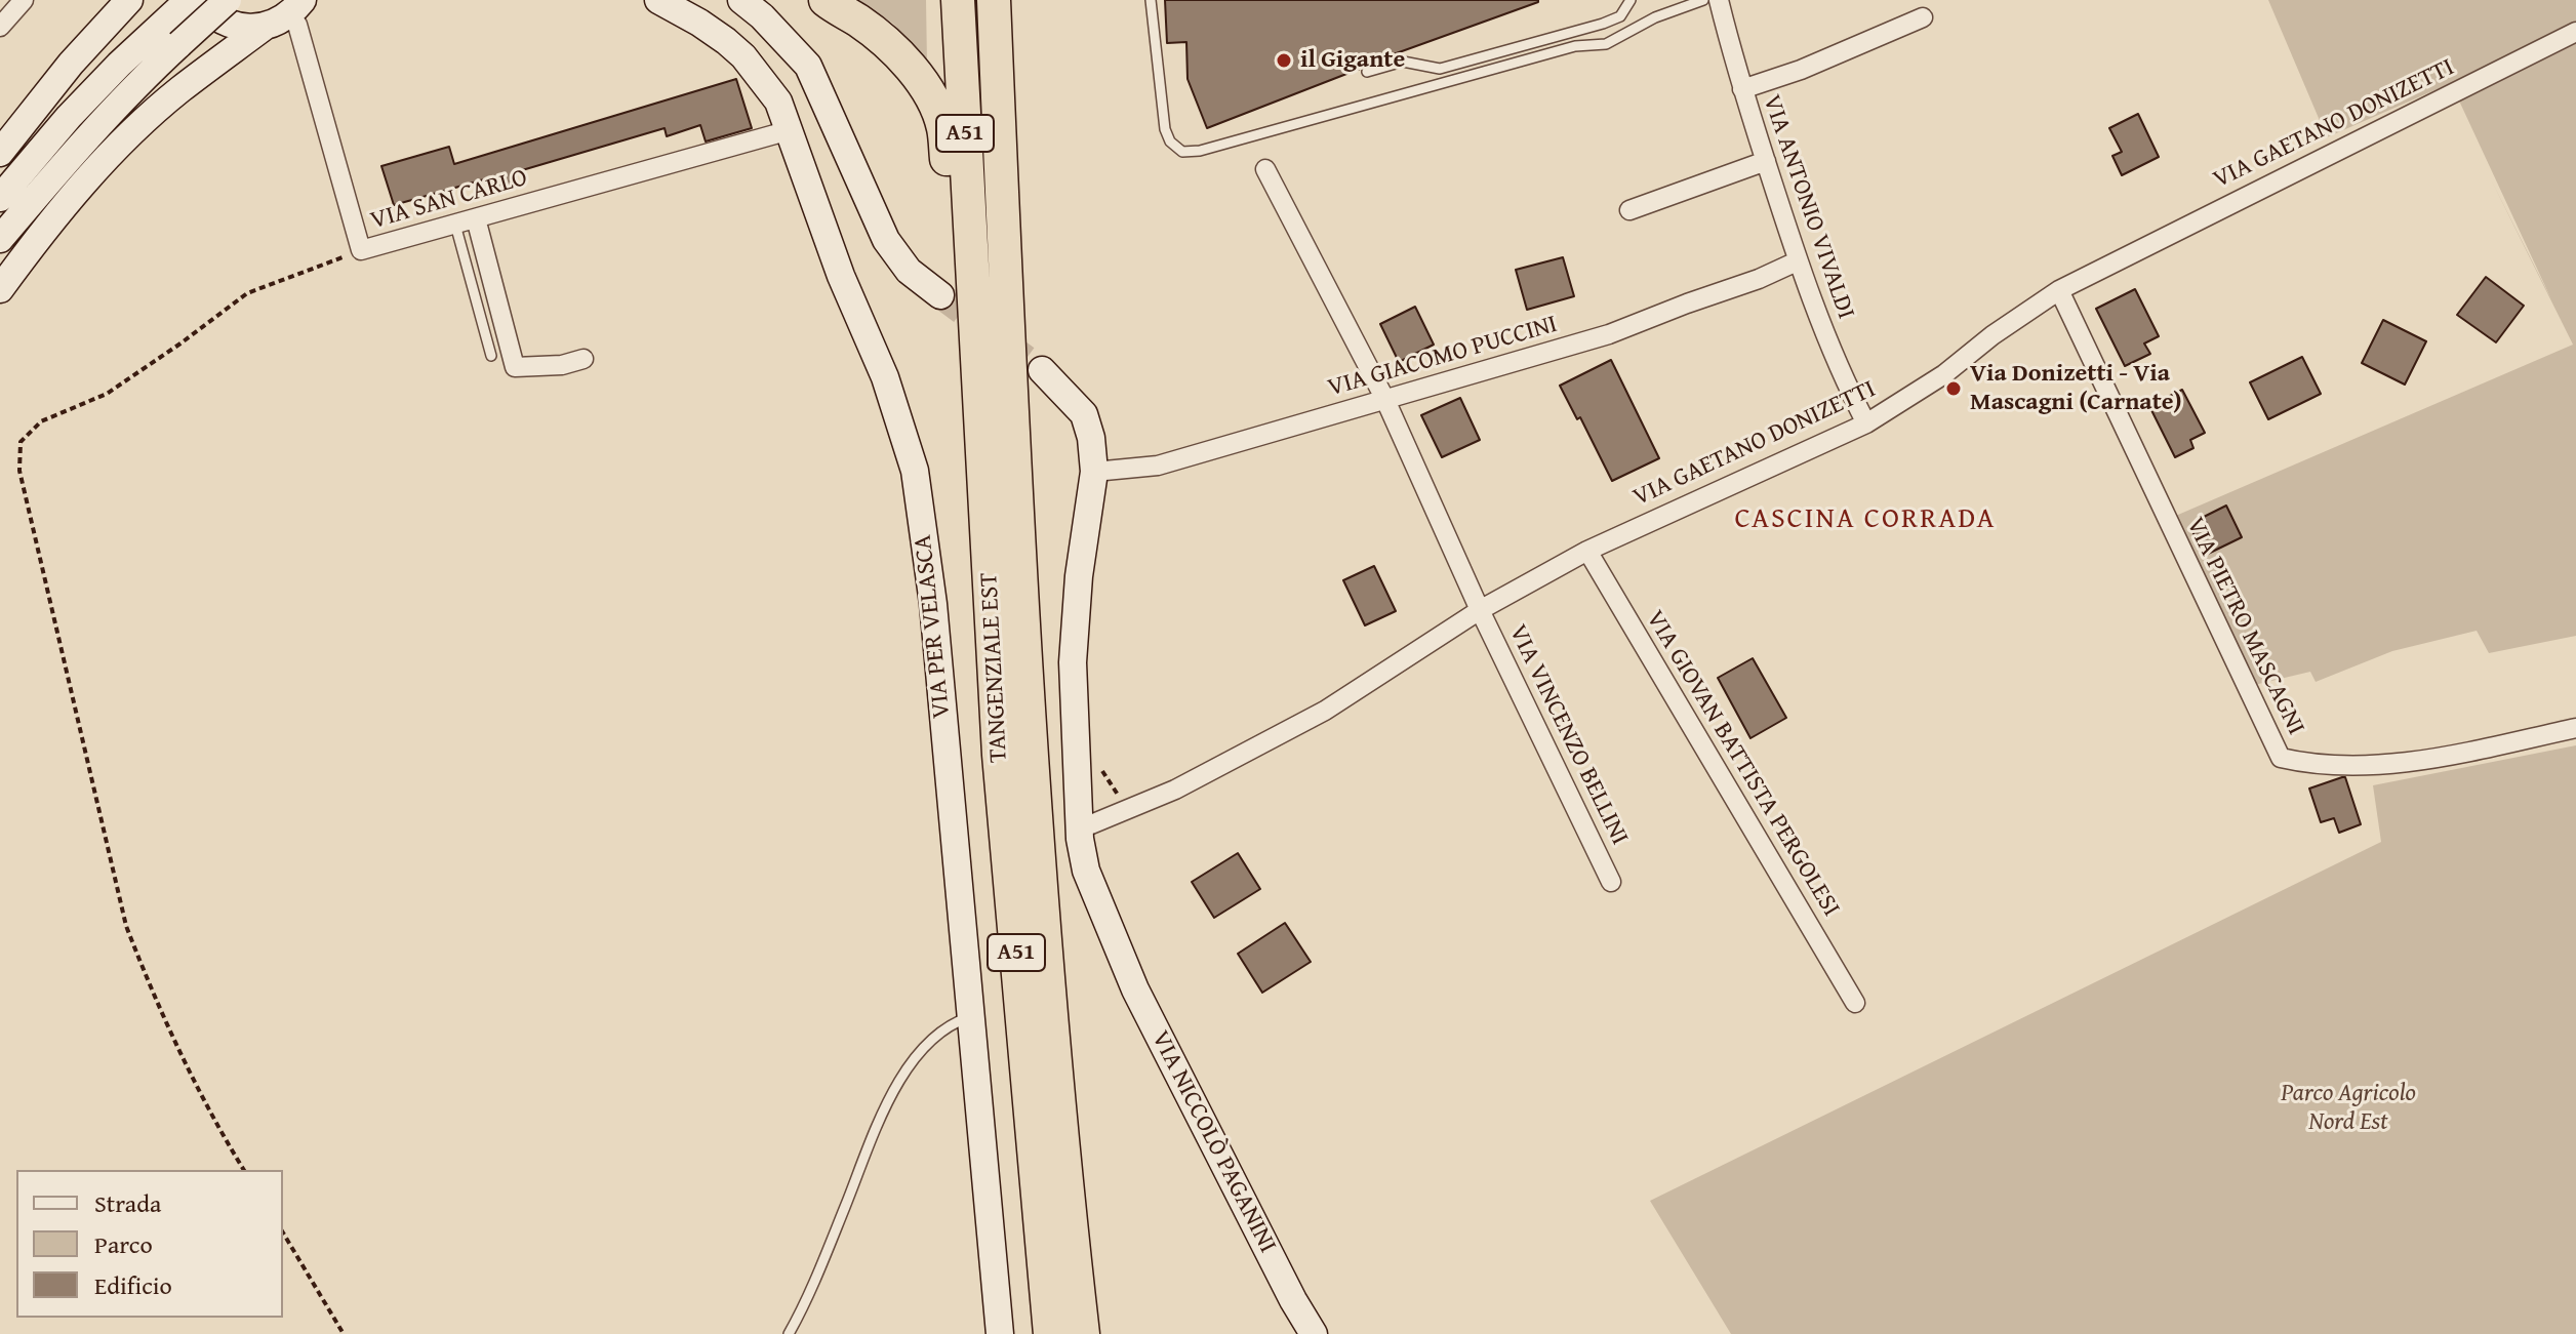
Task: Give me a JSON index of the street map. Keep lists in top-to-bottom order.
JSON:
{
  "streets": {
    "highway": ["A51", "TANGENZIALE EST"],
    "street": [
      "VIA GAETANO DONIZETTI",
      "VIA SAN CARLO",
      "VIA ANTONIO VIVALDI",
      "VIA GIACOMO PUCCINI",
      "VIA PER VELASCA",
      "VIA PIETRO MASCAGNI",
      "VIA VINCENZO BELLINI",
      "VIA GIOVAN BATTISTA PERGOLESI",
      "VIA NICCOLÒ PAGANINI"
    ]
  },
  "crossings": [
    ["VIA GAETANO DONIZETTI", "VIA ANTONIO VIVALDI"],
    ["VIA GAETANO DONIZETTI", "VIA PIETRO MASCAGNI"],
    ["VIA GAETANO DONIZETTI", "VIA VINCENZO BELLINI"],
    ["VIA GAETANO DONIZETTI", "VIA GIOVAN BATTISTA PERGOLESI"],
    ["VIA GAETANO DONIZETTI", "VIA NICCOLÒ PAGANINI"],
    ["VIA SAN CARLO", "VIA PER VELASCA"],
    ["VIA ANTONIO VIVALDI", "VIA GIACOMO PUCCINI"],
    ["VIA GIACOMO PUCCINI", "VIA VINCENZO BELLINI"],
    ["VIA GIACOMO PUCCINI", "VIA NICCOLÒ PAGANINI"]
  ],
  "districts": ["CASCINA CORRADA"],
  "parks": ["Parco Agricolo Nord Est"],
  "places": ["il Gigante", "Via Donizetti - Via Mascagni (Carnate)"],
  "legend": ["Strada", "Parco", "Edificio"]
}
